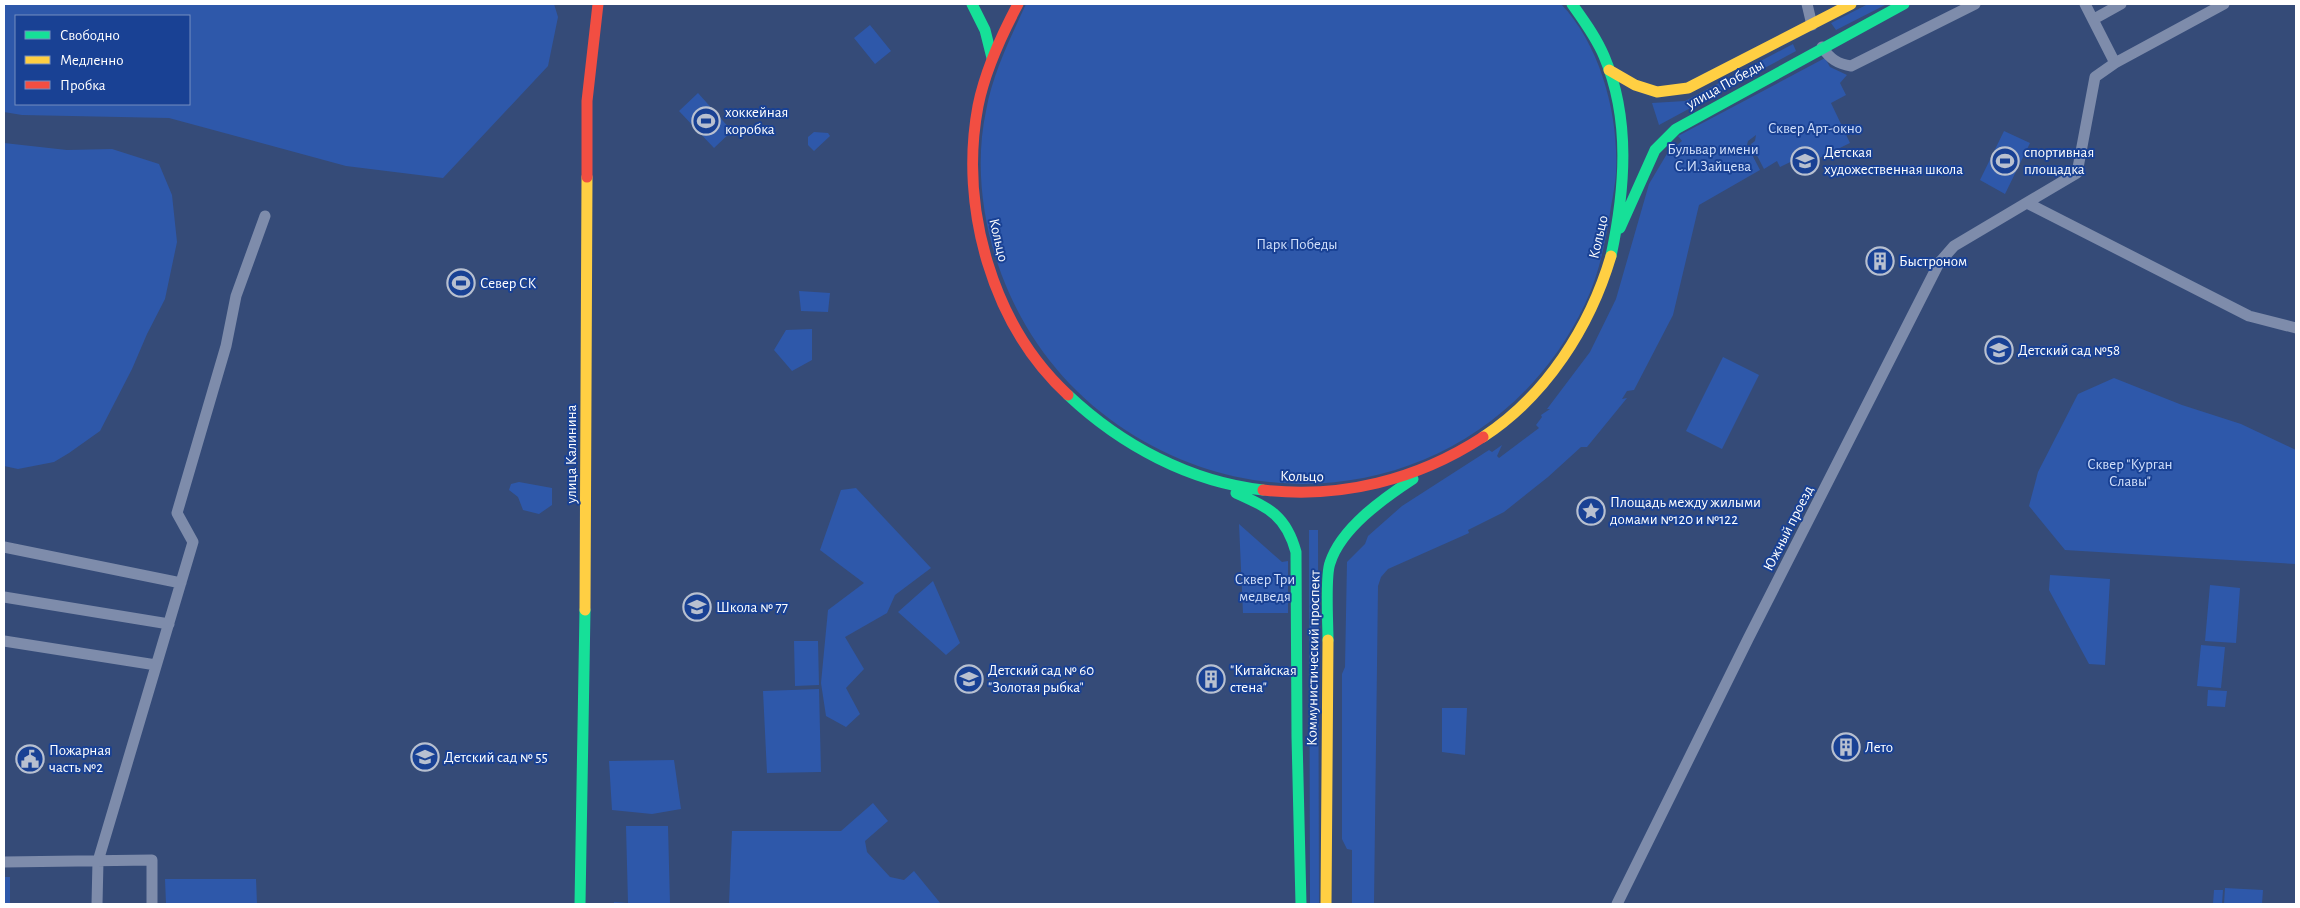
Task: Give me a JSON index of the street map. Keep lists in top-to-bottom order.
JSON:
{
  "streets": {
    "main road": [
      "улица Победы",
      "Кольцо",
      "улица Калинина",
      "Коммунистический проспект"
    ],
    "street": ["Южный проезд"]
  },
  "crossings": [
    ["улица Победы", "Кольцо"],
    ["Кольцо", "Коммунистический проспект"]
  ],
  "parks": [
    "Сквер Арт-окно",
    "Бульвар имени С.И.Зайцева",
    "Парк Победы",
    "Сквер \"Курган Славы\"",
    "Сквер Три медведя"
  ],
  "places": {
    "sports": ["хоккейная коробка", "спортивная площадка", "Север СК"],
    "school or university": [
      "Детская художественная школа",
      "Детский сад №58",
      "Школа № 77",
      "Детский сад № 60 \"Золотая рыбка\"",
      "Детский сад № 55"
    ],
    "building": ["Быстроном", "\"Китайская стена\"", "Лето"],
    "place": ["Площадь между жилыми домами №120 и №122"],
    "public building": ["Пожарная часть №2"]
  },
  "legend": ["Свободно", "Медленно", "Пробка"]
}
